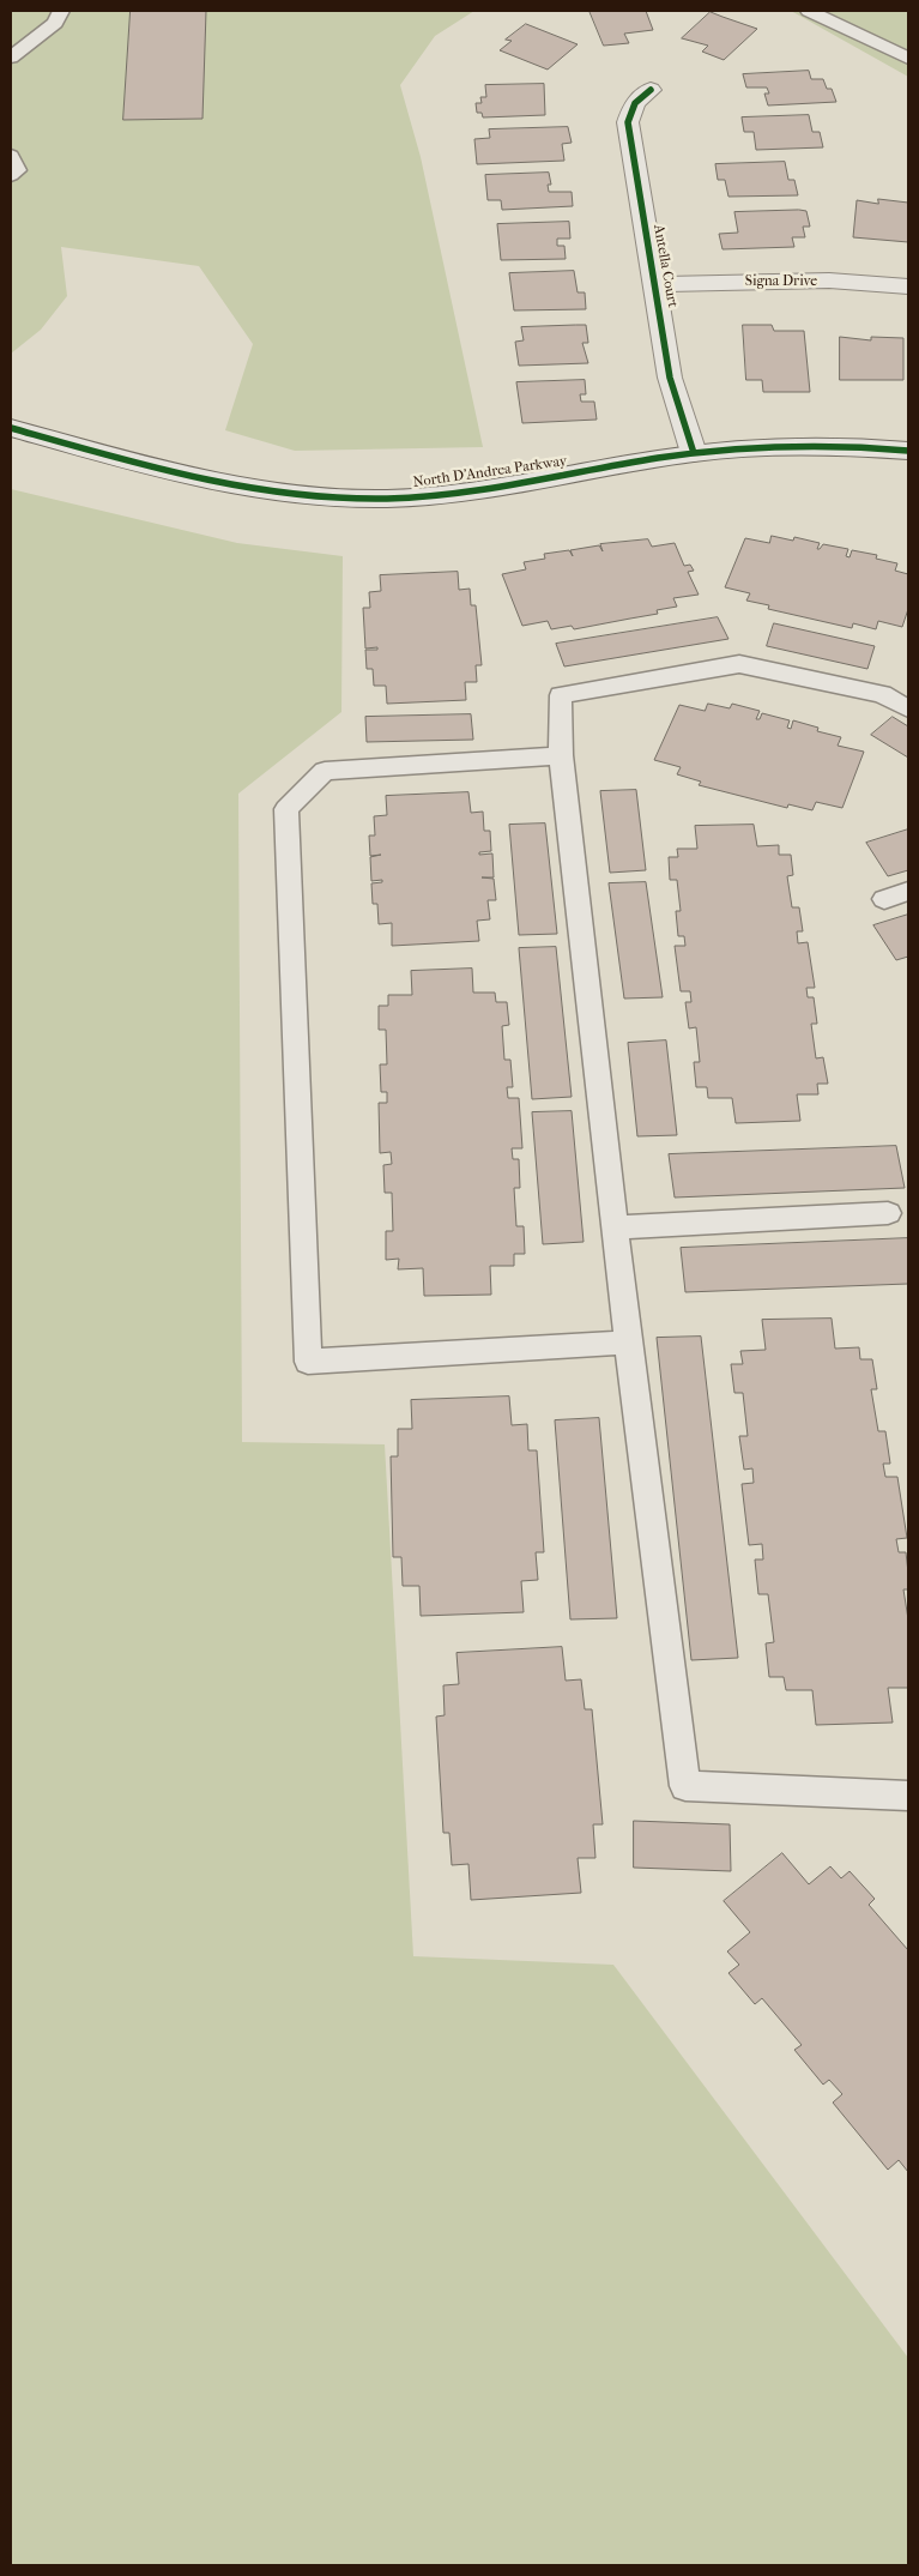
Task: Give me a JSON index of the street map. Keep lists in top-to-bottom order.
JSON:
{
  "streets": {
    "street": ["Antella Court", "Signa Drive", "North D'Andrea Parkway"]
  },
  "crossings": [
    ["Antella Court", "Signa Drive"],
    ["Antella Court", "North D'Andrea Parkway"]
  ]
}
